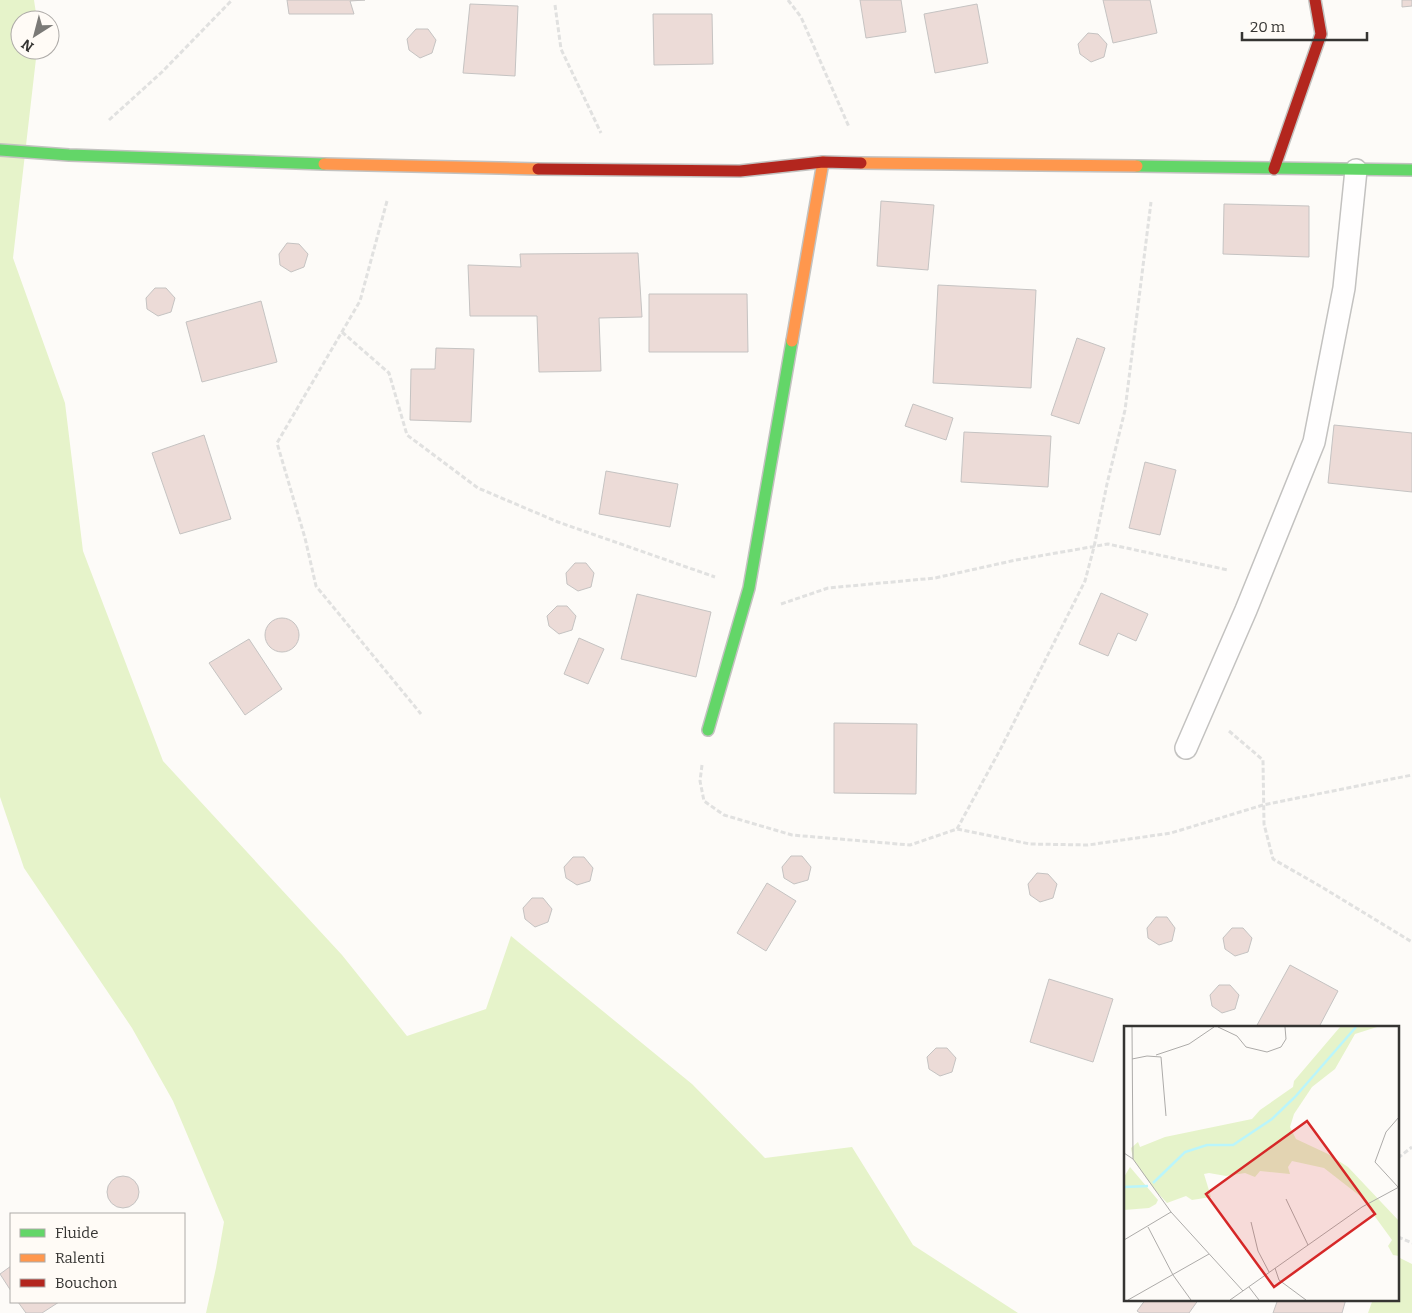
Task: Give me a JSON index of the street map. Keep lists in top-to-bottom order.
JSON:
{
  "legend": ["Fluide", "Ralenti", "Bouchon"],
  "scale_bar": "20 m",
  "north": "bottom left"
}
